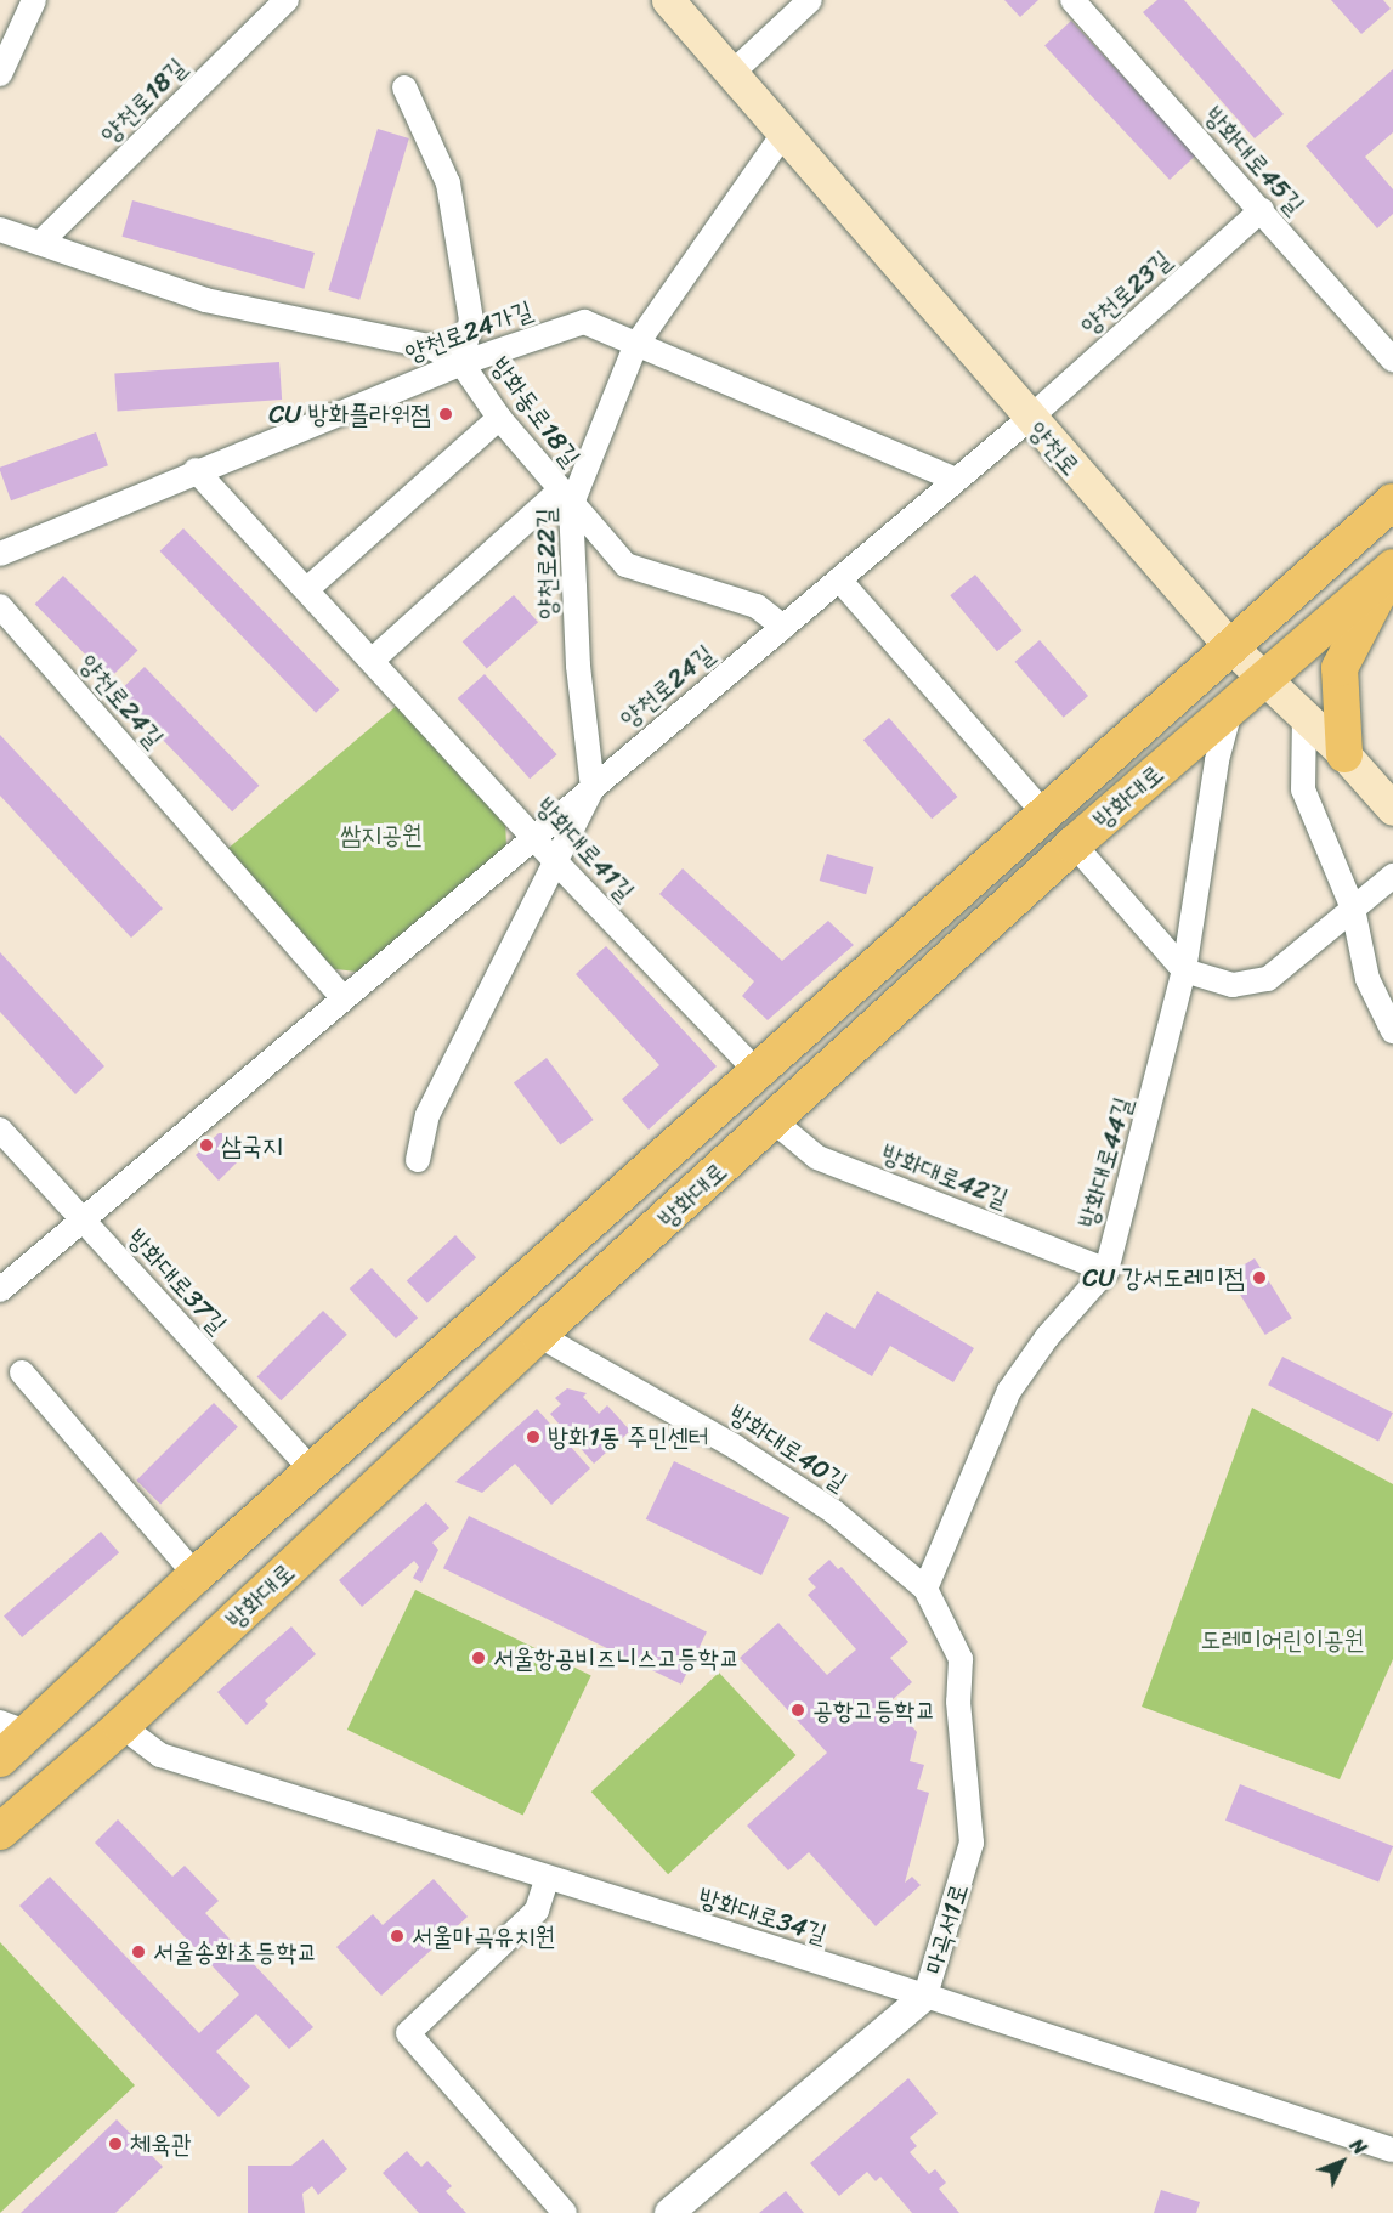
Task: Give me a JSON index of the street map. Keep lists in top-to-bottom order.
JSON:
{
  "streets": {
    "main road": ["양천로", "방화대로"],
    "street": [
      "양천로18길",
      "방화대로45길",
      "양천로23길",
      "양천로24가길",
      "방화동로18길",
      "양천로22길",
      "양천로24길",
      "방화대로41길",
      "방화대로44길",
      "방화대로42길",
      "방화대로37길",
      "방화대로40길",
      "방화대로34길",
      "마곡서1로"
    ]
  },
  "crossings": [
    ["양천로18길", "방화동로18길"],
    ["방화대로45길", "양천로23길"],
    ["양천로23길", "양천로"],
    ["양천로23길", "양천로24길"],
    ["양천로24가길", "방화동로18길"],
    ["양천로24가길", "양천로22길"],
    ["양천로24가길", "양천로24길"],
    ["양천로24가길", "방화대로41길"],
    ["방화동로18길", "양천로22길"],
    ["방화동로18길", "양천로24길"],
    ["양천로", "양천로22길"],
    ["양천로", "양천로24길"],
    ["양천로", "방화대로"],
    ["양천로22길", "양천로24길"],
    ["양천로24길", "방화대로41길"],
    ["양천로24길", "방화대로37길"],
    ["방화대로", "방화대로41길"],
    ["방화대로", "방화대로44길"],
    ["방화대로", "방화대로42길"],
    ["방화대로", "방화대로37길"],
    ["방화대로", "방화대로40길"],
    ["방화대로", "방화대로34길"],
    ["방화대로44길", "방화대로42길"],
    ["방화대로44길", "방화대로40길"],
    ["방화대로40길", "마곡서1로"],
    ["방화대로34길", "마곡서1로"]
  ],
  "parks": ["쌈지공원", "도레미어린이공원"],
  "places": [
    "CU 방화플라워점",
    "삼국지",
    "CU 강서도레미점",
    "방화1동 주민센터",
    "서울항공비즈니스고등학교",
    "공항고등학교",
    "서울마곡유치원",
    "서울송화초등학교",
    "체육관"
  ],
  "north": "top right"
}
